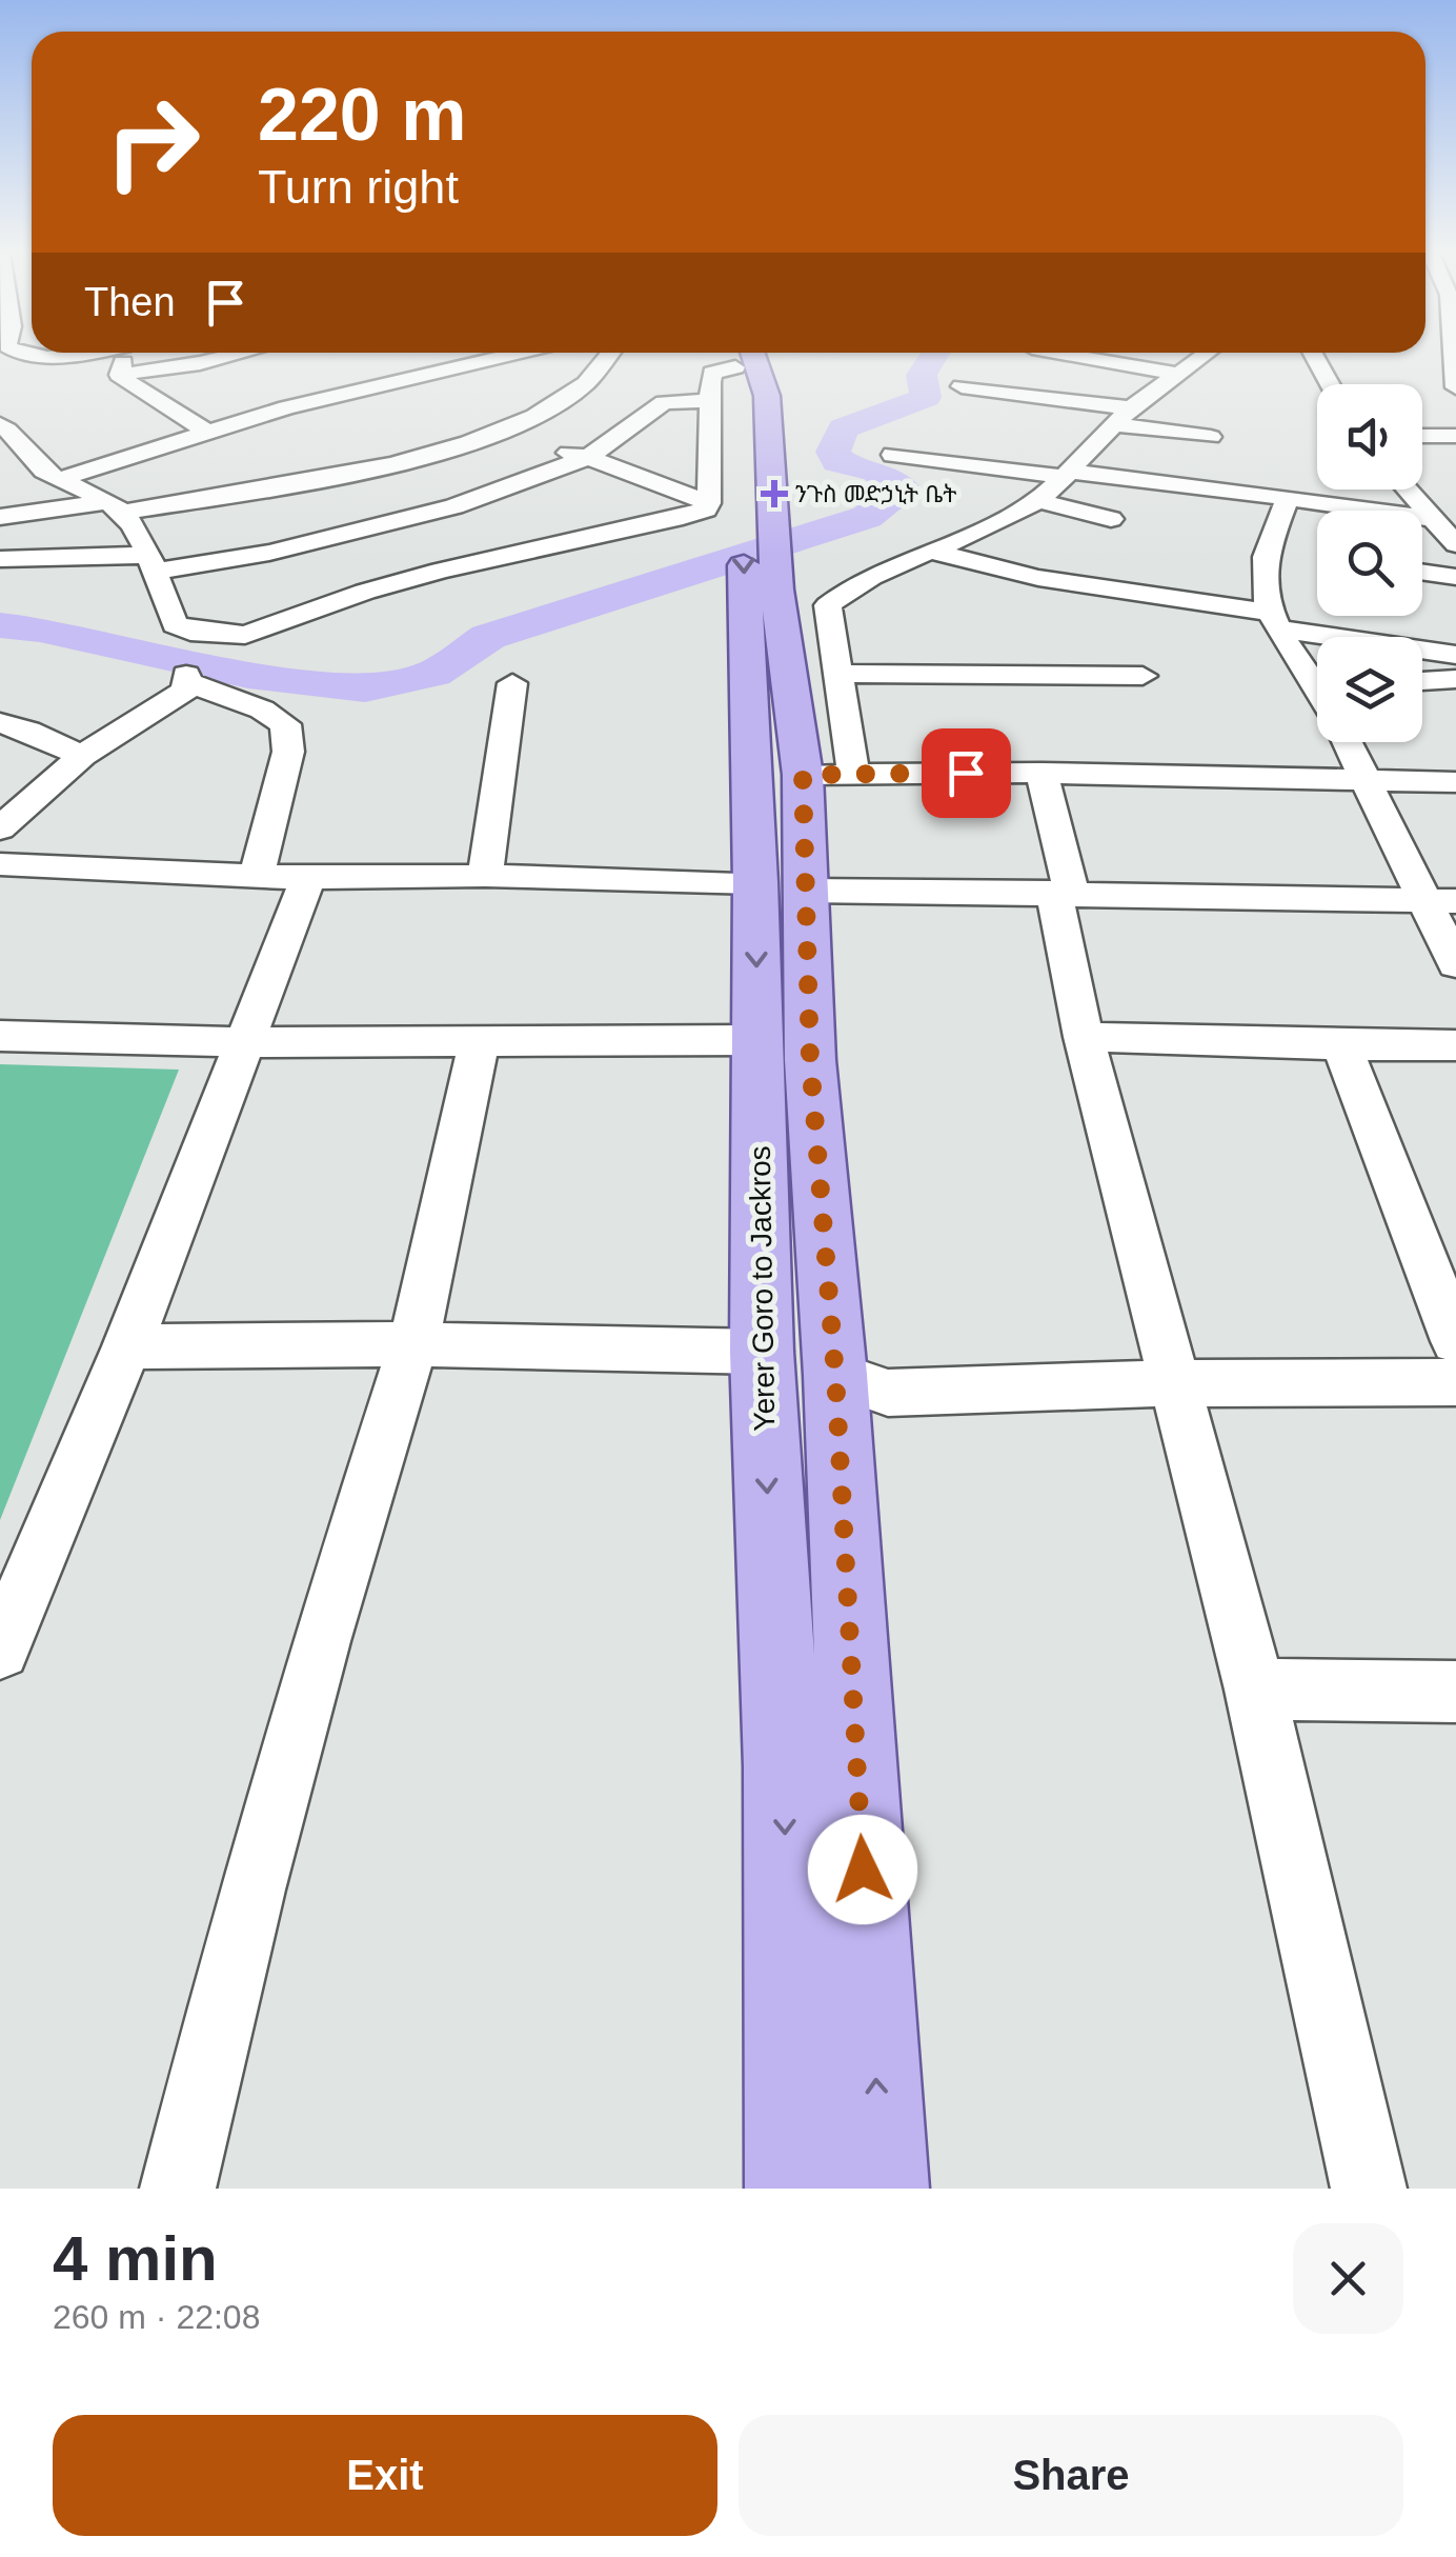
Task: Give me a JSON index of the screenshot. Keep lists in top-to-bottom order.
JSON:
{
  "streets": {
    "main road": ["Yerer Goro to Jackros"]
  },
  "places": {
    "health": ["ንጉስ መድኃኒት ቤት"]
  },
  "page": {
    "turn": ["220 m", "Turn right"],
    "then": "Then",
    "heading": ["4 min", "260 m · 22:08"],
    "buttons": ["Exit", "Share"]
  }
}
